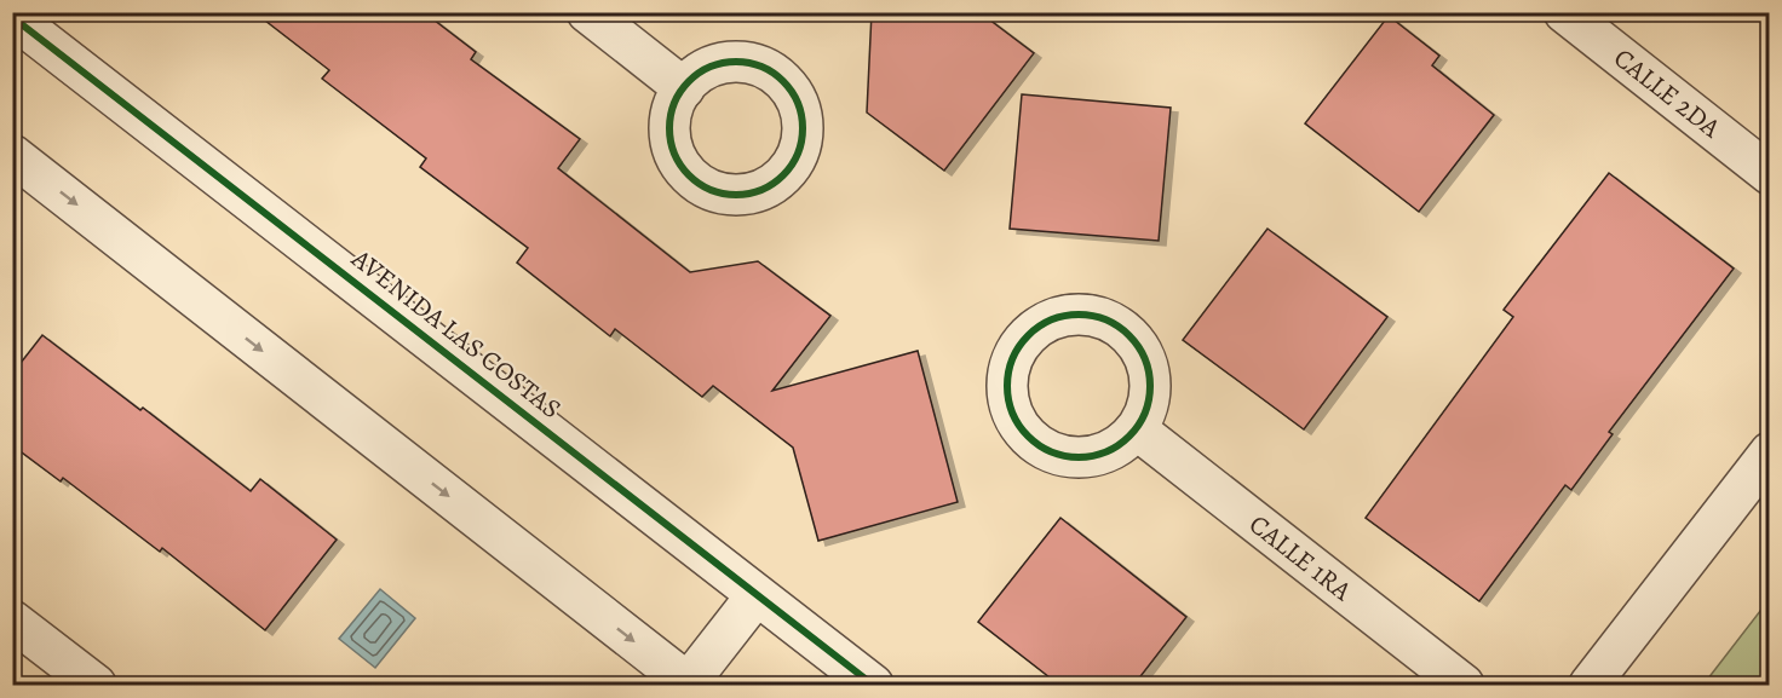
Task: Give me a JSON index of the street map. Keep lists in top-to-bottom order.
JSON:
{
  "streets": {
    "street": ["CALLE 2DA", "AVENIDA LAS COSTAS", "CALLE 1RA"]
  }
}
